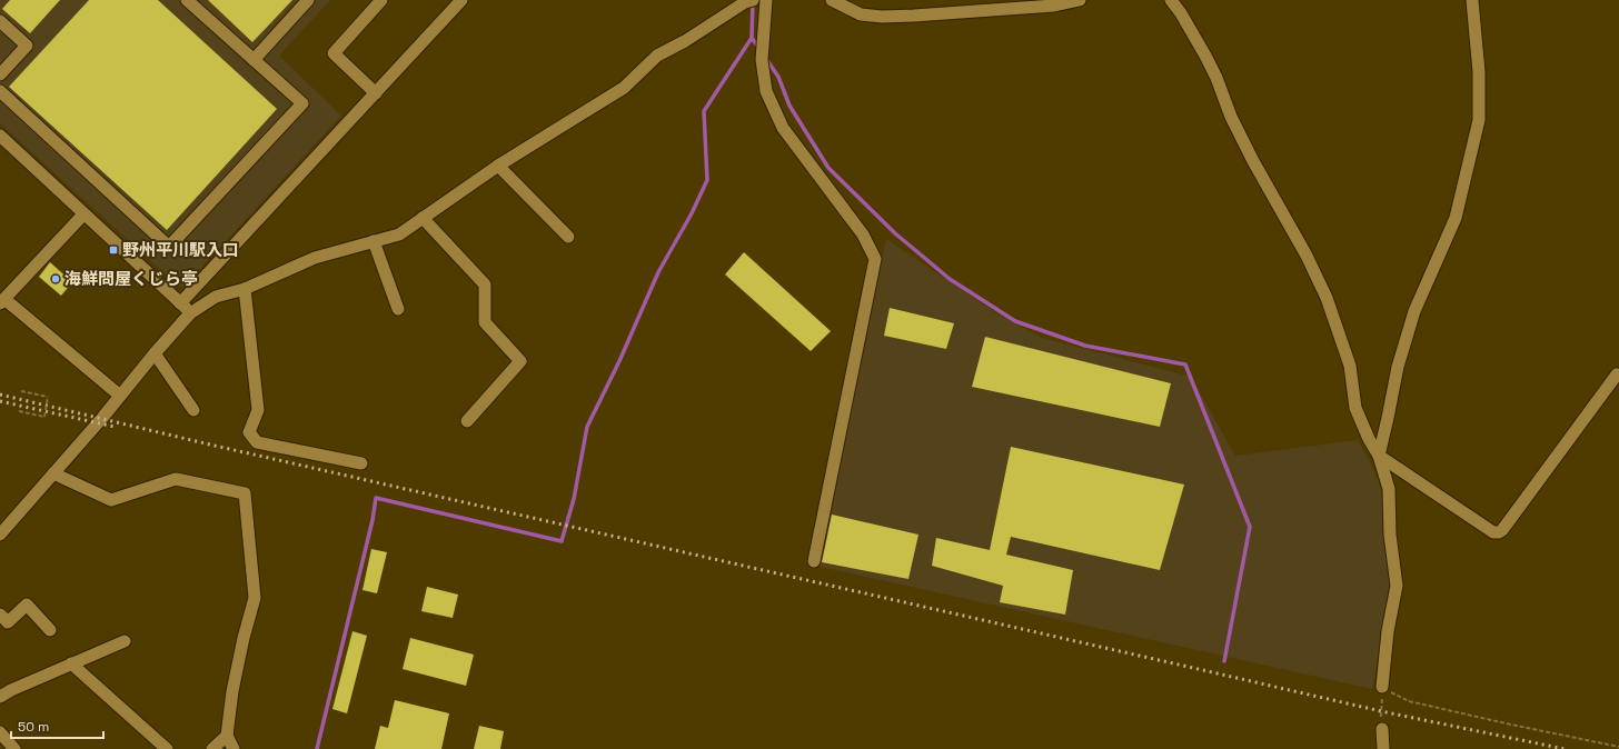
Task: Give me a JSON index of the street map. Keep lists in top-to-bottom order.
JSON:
{
  "places": {
    "transit": ["野州平川駅入口"],
    "other": ["海鮮問屋くじら亭"]
  },
  "scale_bar": "50 m"
}
